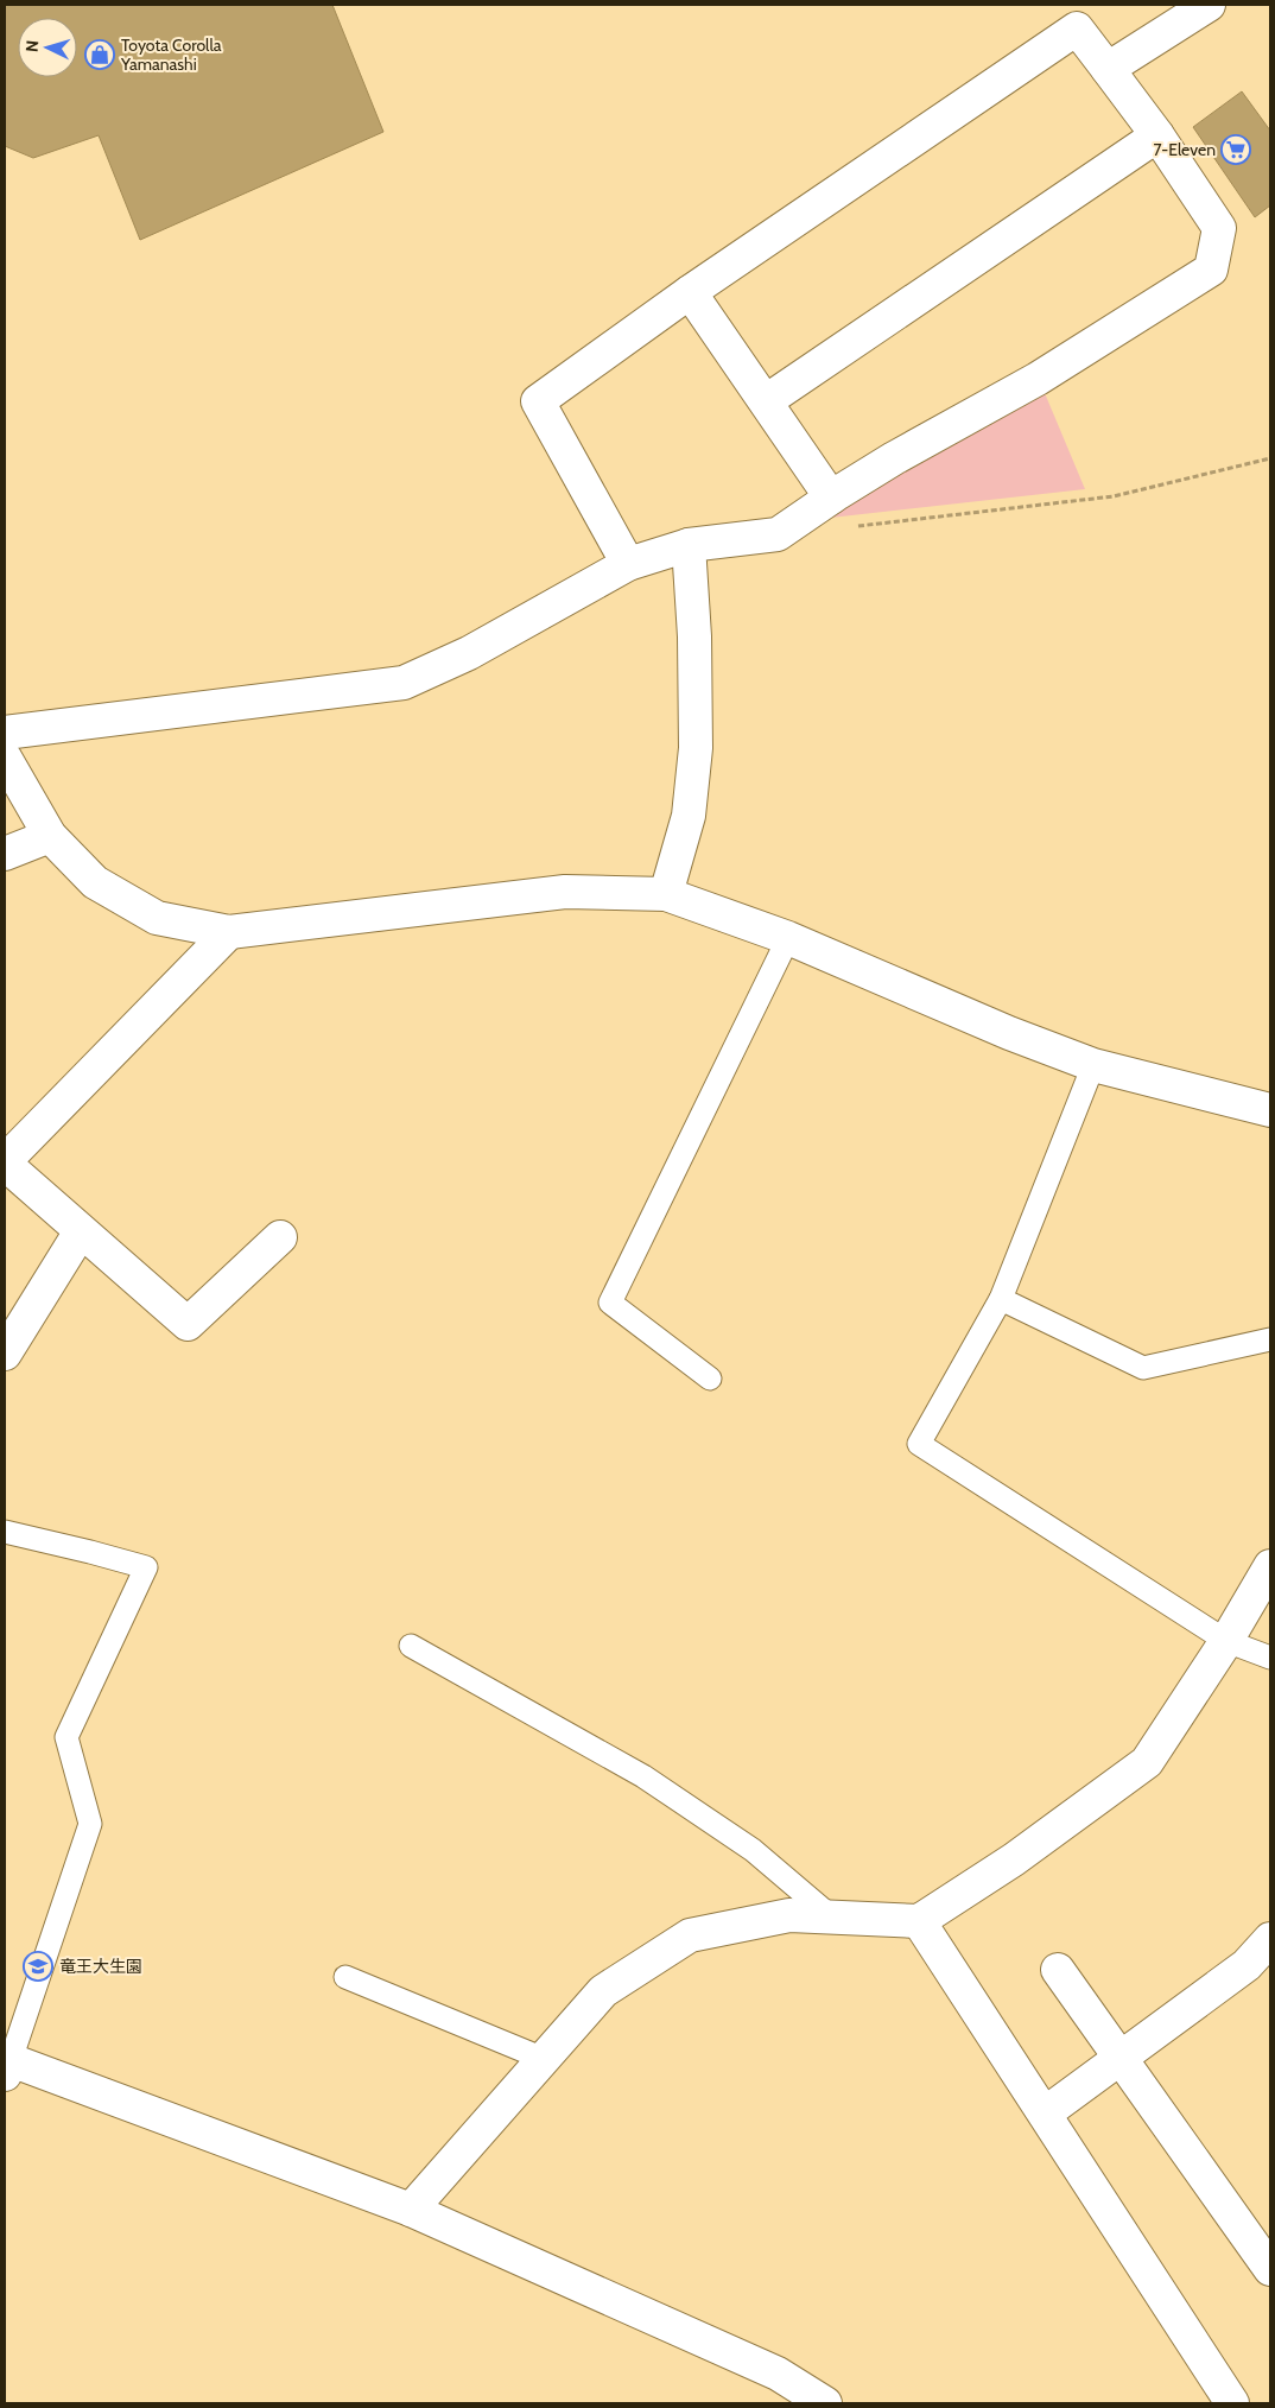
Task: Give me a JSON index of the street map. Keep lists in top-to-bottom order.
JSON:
{
  "places": {
    "shop": ["Toyota Corolla Yamanashi"],
    "supermarket": ["7-Eleven"],
    "school or university": ["竜王大生園"]
  },
  "north": "left"
}
